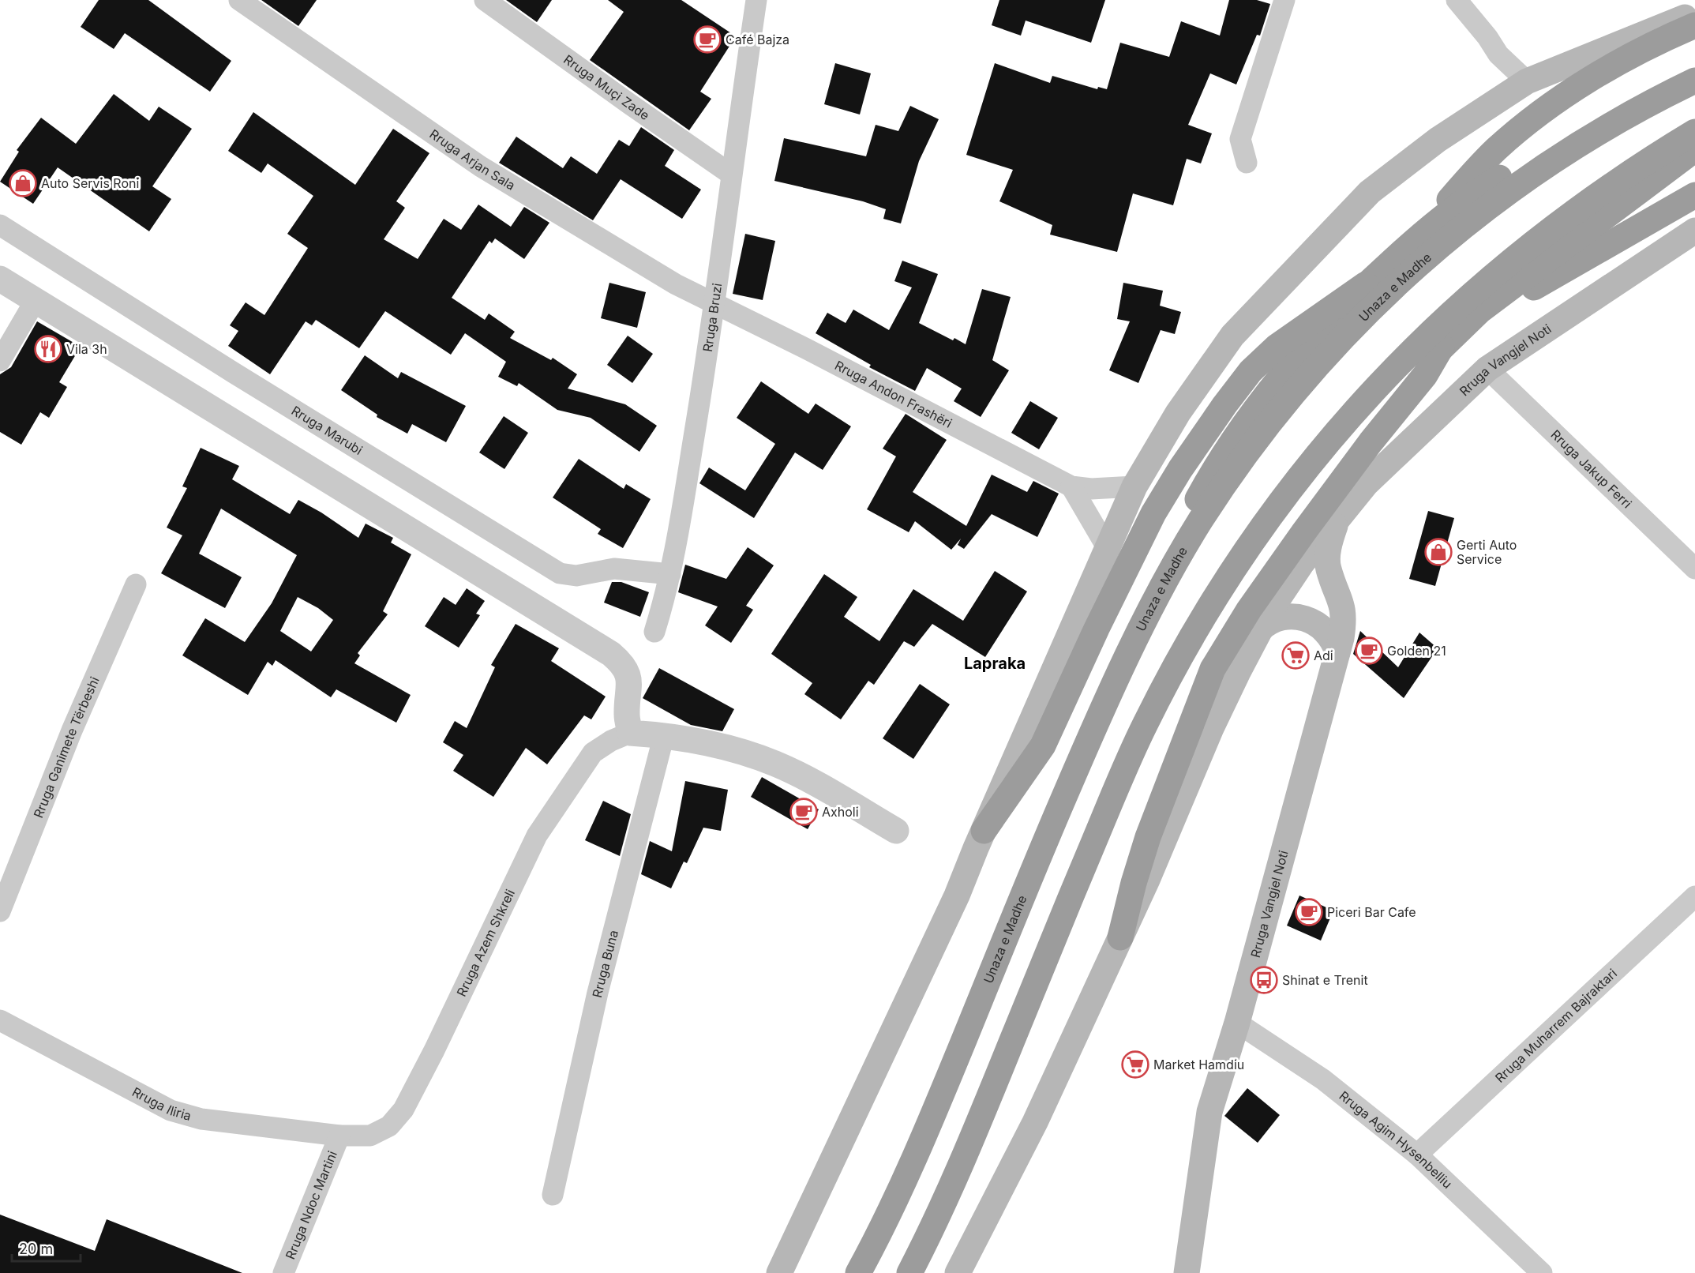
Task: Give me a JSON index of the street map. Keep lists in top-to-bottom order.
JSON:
{
  "streets": {
    "highway": ["Unaza e Madhe"],
    "main road": ["Rruga Vangjel Noti"],
    "street": [
      "Rruga Muçi Zade",
      "Rruga Arjan Sala",
      "Rruga Bruzi",
      "Rruga Andon Frashëri",
      "Rruga Marubi",
      "Rruga Jakup Ferri",
      "Rruga Ganimete Tërbeshi",
      "Rruga Azem Shkreli",
      "Rruga Buna",
      "Rruga Muharrem Bajraktari",
      "Rruga Iliria",
      "Rruga Agim Hysenbelliu",
      "Rruga Ndoc Martini"
    ]
  },
  "crossings": [
    ["Rruga Muçi Zade", "Rruga Bruzi"],
    ["Rruga Arjan Sala", "Rruga Bruzi"],
    ["Rruga Arjan Sala", "Rruga Andon Frashëri"],
    ["Rruga Bruzi", "Rruga Andon Frashëri"],
    ["Rruga Bruzi", "Rruga Marubi"],
    ["Rruga Vangjel Noti", "Rruga Jakup Ferri"],
    ["Rruga Vangjel Noti", "Rruga Agim Hysenbelliu"],
    ["Rruga Azem Shkreli", "Rruga Iliria"],
    ["Rruga Azem Shkreli", "Rruga Ndoc Martini"],
    ["Rruga Muharrem Bajraktari", "Rruga Agim Hysenbelliu"],
    ["Rruga Iliria", "Rruga Ndoc Martini"]
  ],
  "districts": ["Lapraka"],
  "places": {
    "cafe": [
      "Café Bajza",
      "Golden 21",
      "Axholi",
      "Piceri Bar Cafe"
    ],
    "shop": ["Auto Servis Roni", "Gerti Auto Service"],
    "restaurant": ["Vila 3h"],
    "supermarket": ["Adi", "Market Hamdiu"],
    "bus stop": ["Shinat e Trenit"]
  },
  "scale_bar": "20 m"
}
